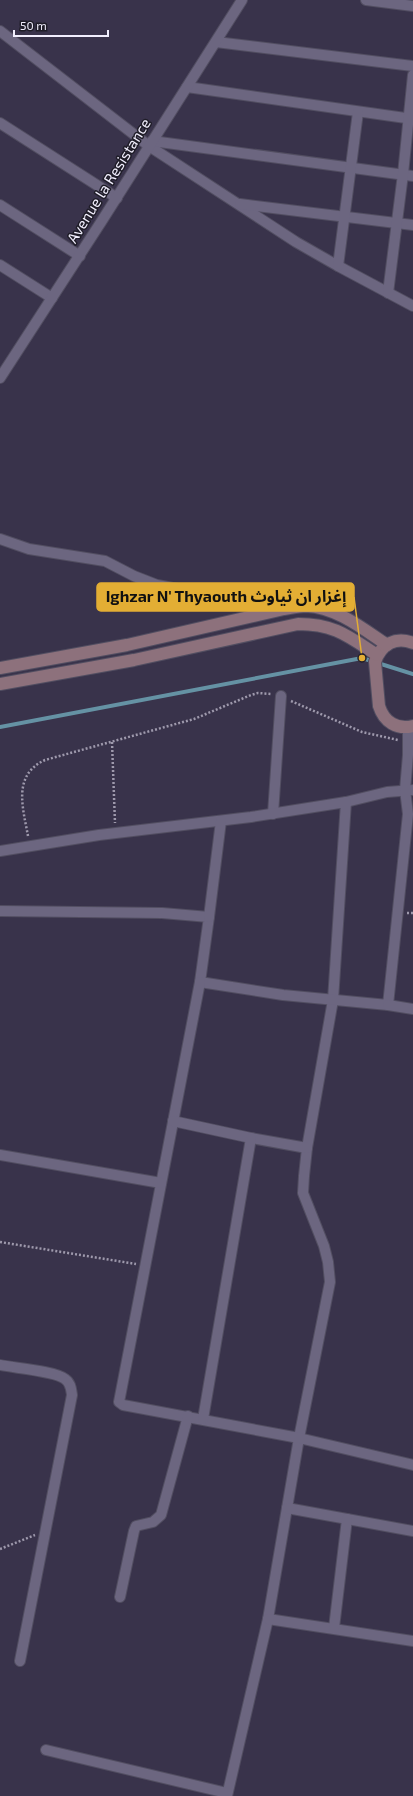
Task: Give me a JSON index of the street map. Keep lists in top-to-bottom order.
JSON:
{
  "streets": {
    "street": ["Avenue la Resistance"]
  },
  "places": ["Ighzar N' Thyaouth إغزار ان ثياوث"],
  "scale_bar": "50 m"
}
